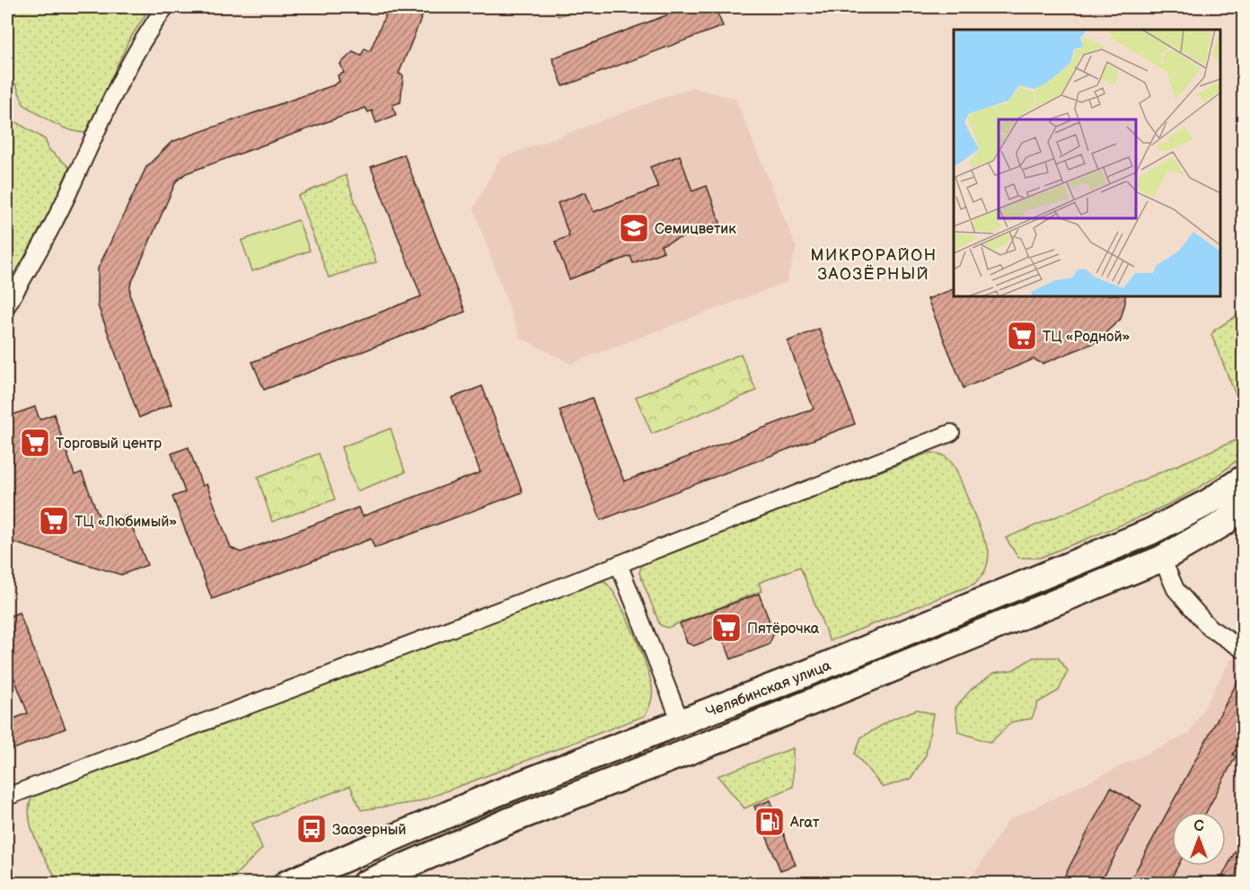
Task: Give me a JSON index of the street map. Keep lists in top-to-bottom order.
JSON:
{
  "streets": {
    "main road": ["Челябинская улица"]
  },
  "districts": ["МИКРОРАЙОН ЗАОЗЁРНЫЙ"],
  "places": {
    "school or university": ["Семицветик"],
    "supermarket": [
      "ТЦ «Родной»",
      "Торговый центр",
      "ТЦ «Любимый»",
      "Пятёрочка"
    ],
    "fuel station": ["Агат"],
    "bus stop": ["Заозерный"]
  },
  "north": "top"
}
